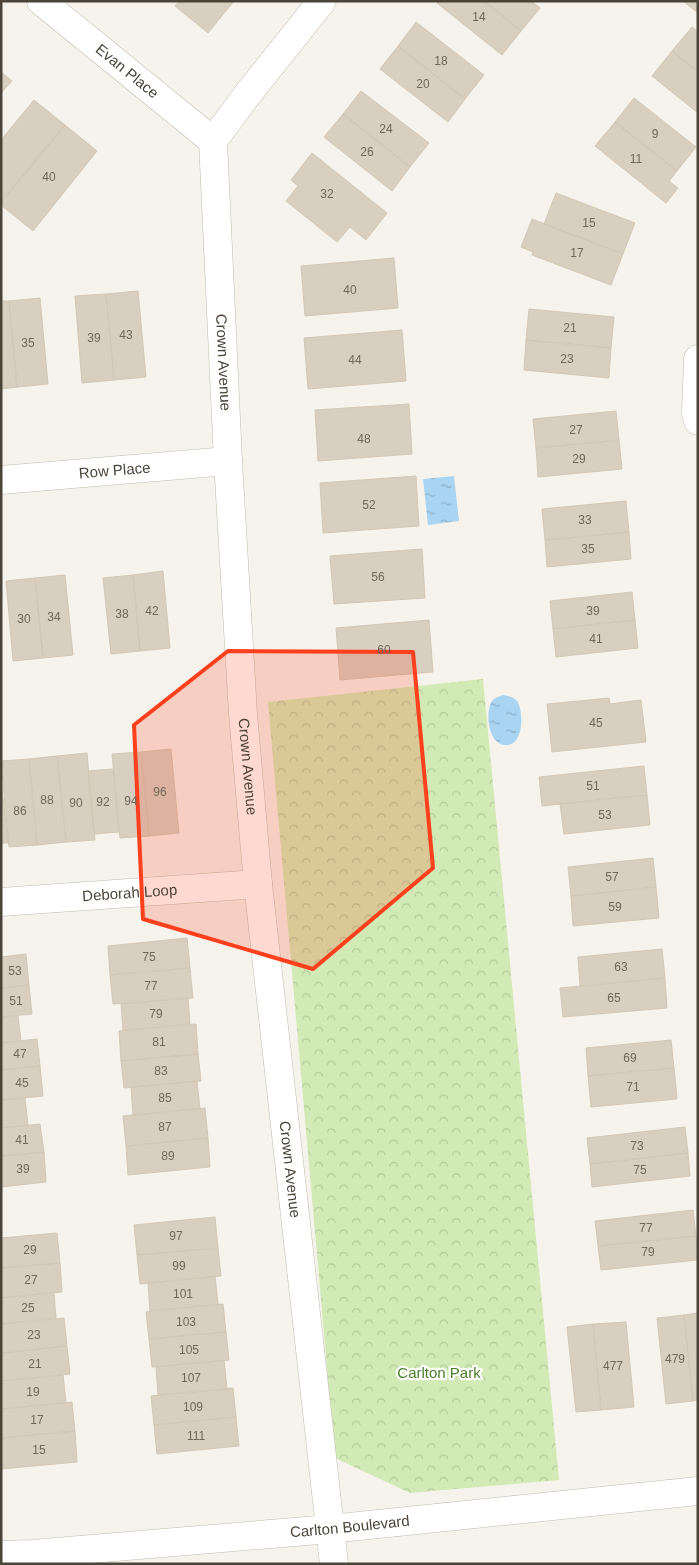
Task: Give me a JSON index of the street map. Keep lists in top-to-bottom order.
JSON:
{
  "streets": {
    "street": [
      "Evan Place",
      "Crown Avenue",
      "Row Place",
      "Deborah Loop",
      "Carlton Boulevard"
    ]
  },
  "crossings": [
    ["Evan Place", "Crown Avenue"],
    ["Crown Avenue", "Row Place"],
    ["Crown Avenue", "Deborah Loop"],
    ["Crown Avenue", "Carlton Boulevard"]
  ],
  "parks": ["Carlton Park"],
  "house_numbers": [
    "14",
    "18",
    "20",
    "24",
    "9",
    "26",
    "11",
    "40",
    "32",
    "15",
    "17",
    "40",
    "21",
    "43",
    "39",
    "35",
    "23",
    "44",
    "27",
    "48",
    "29",
    "52",
    "33",
    "35",
    "56",
    "42",
    "39",
    "38",
    "34",
    "30",
    "41",
    "60",
    "45",
    "51",
    "96",
    "88",
    "94",
    "92",
    "90",
    "86",
    "53",
    "57",
    "59",
    "75",
    "63",
    "53",
    "77",
    "65",
    "51",
    "79",
    "81",
    "47",
    "69",
    "83",
    "45",
    "71",
    "85",
    "87",
    "41",
    "73",
    "89",
    "39",
    "75",
    "77",
    "97",
    "29",
    "79",
    "99",
    "27",
    "101",
    "25",
    "103",
    "23",
    "105",
    "479",
    "21",
    "477",
    "107",
    "19",
    "109",
    "17",
    "111",
    "15"
  ]
}
